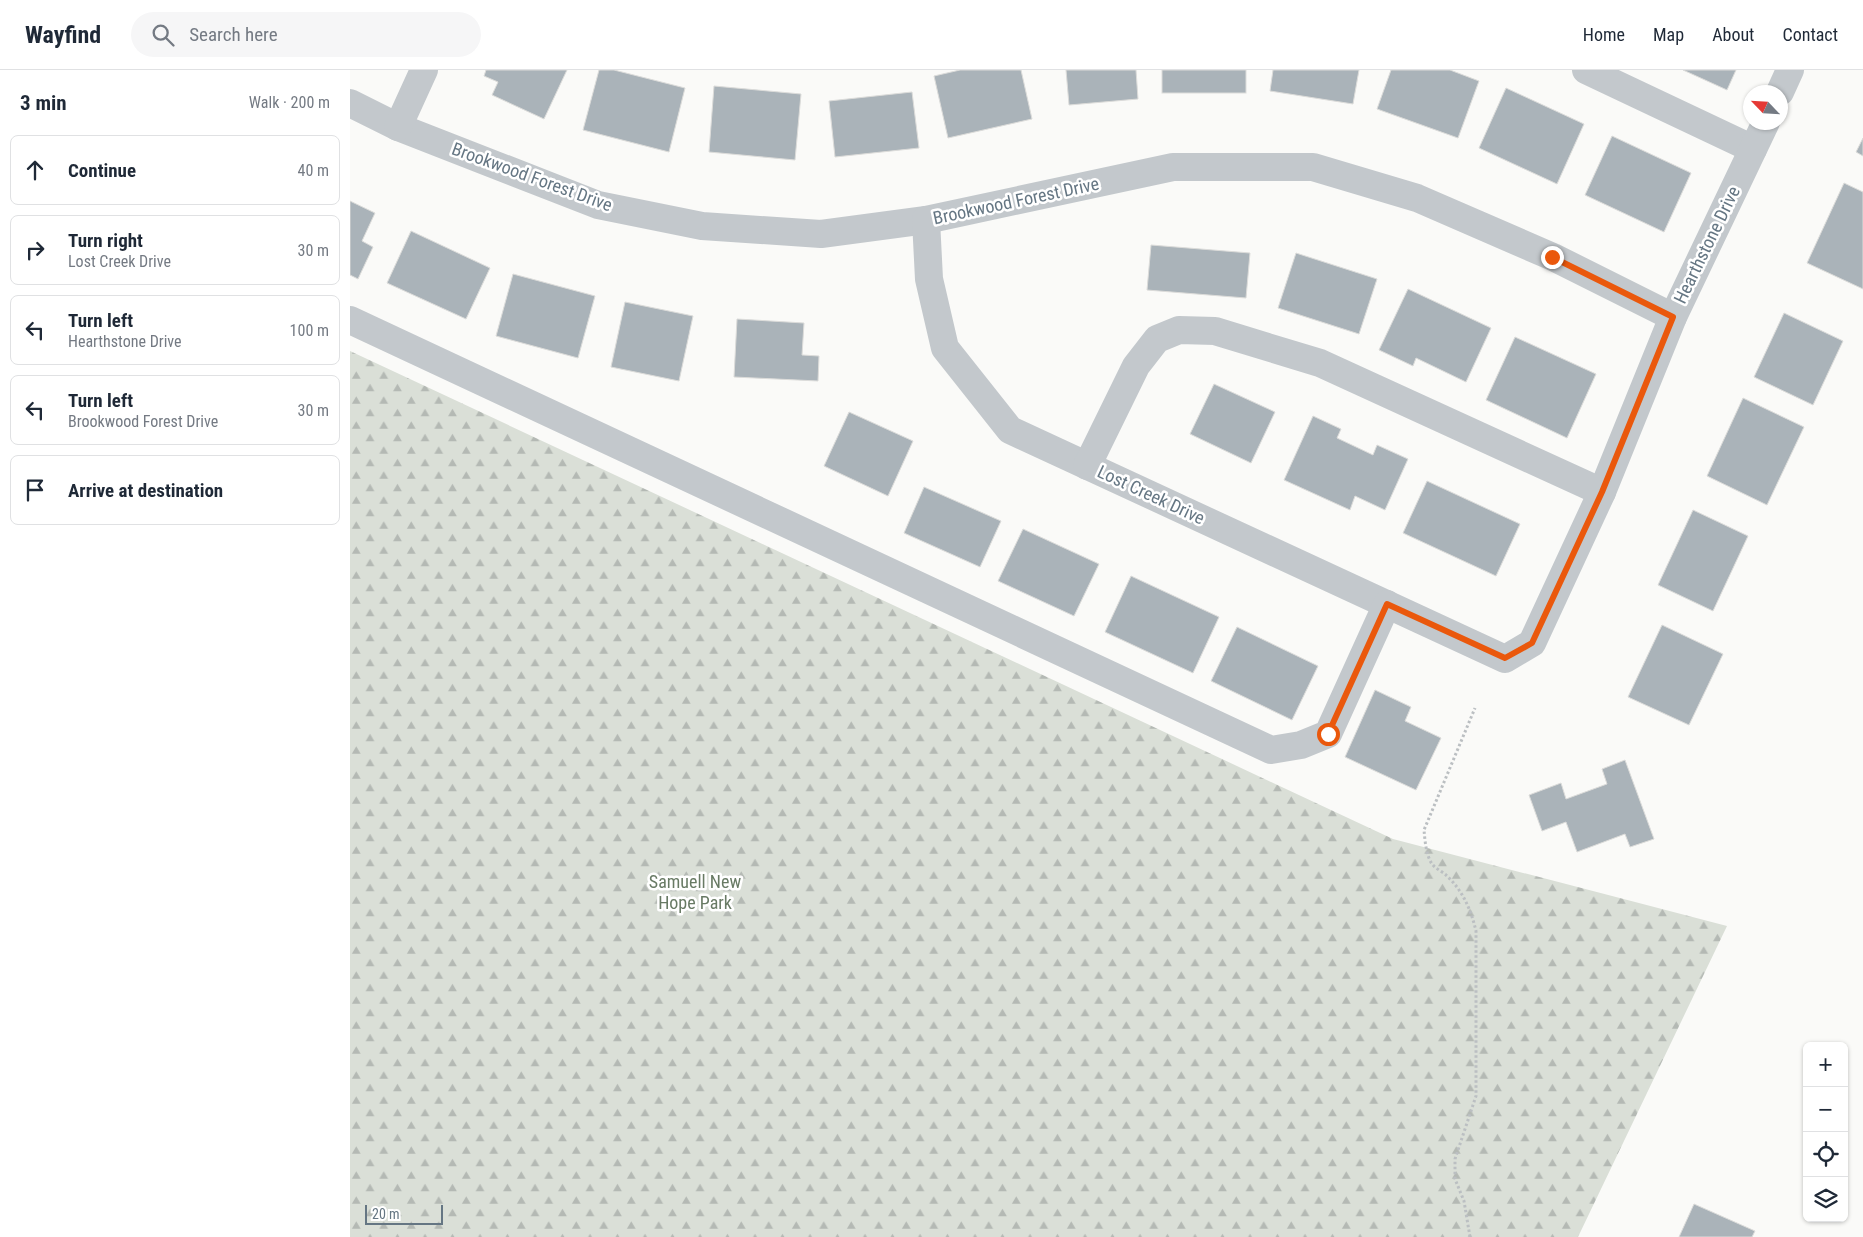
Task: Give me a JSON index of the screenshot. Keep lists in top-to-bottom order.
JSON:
{
  "streets": {
    "street": ["Brookwood Forest Drive", "Hearthstone Drive", "Lost Creek Drive"]
  },
  "crossings": [
    ["Brookwood Forest Drive", "Hearthstone Drive"],
    ["Brookwood Forest Drive", "Lost Creek Drive"],
    ["Hearthstone Drive", "Lost Creek Drive"]
  ],
  "parks": ["Samuell New Hope Park"],
  "scale_bar": "20 m",
  "north": "top left",
  "page": {
    "header": "Wayfind",
    "search": "Search here",
    "nav": [
      "Home",
      "Map",
      "About",
      "Contact"
    ],
    "heading": ["3 min", "Walk · 200 m"],
    "list": [
      ["Continue", "40 m"],
      ["Turn right", "Lost Creek Drive", "30 m"],
      ["Turn left", "Hearthstone Drive", "100 m"],
      ["Turn left", "Brookwood Forest Drive", "30 m"],
      "Arrive at destination"
    ],
    "map_buttons": ["+", "−"],
    "scale": "20 m"
  }
}
